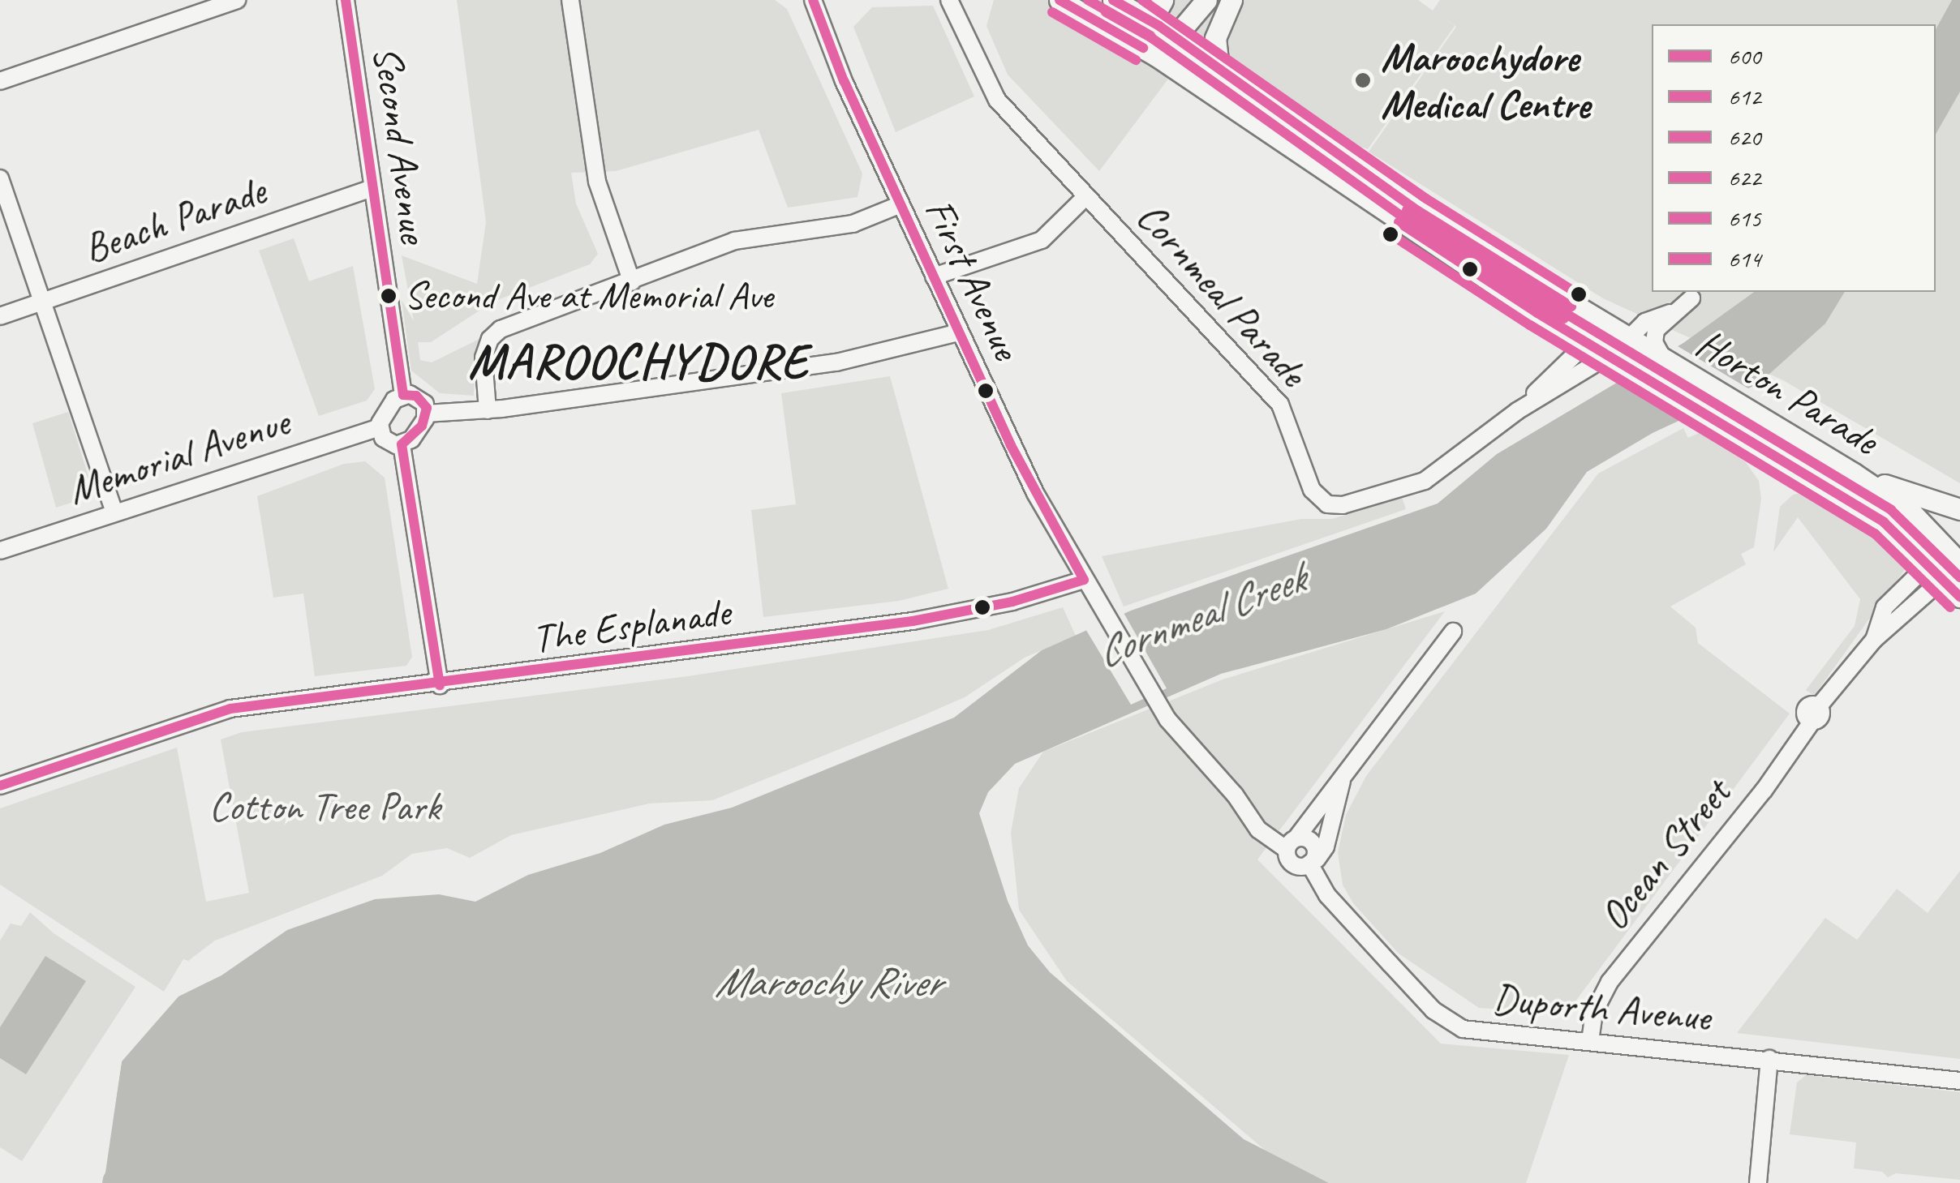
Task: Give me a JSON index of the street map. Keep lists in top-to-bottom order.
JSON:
{
  "streets": {
    "main road": ["Horton Parade"],
    "street": [
      "Second Avenue",
      "Beach Parade",
      "First Avenue",
      "Cornmeal Parade",
      "Memorial Avenue",
      "The Esplanade",
      "Ocean Street",
      "Duporth Avenue"
    ]
  },
  "crossings": [
    ["Second Avenue", "Beach Parade"],
    ["Second Avenue", "Memorial Avenue"],
    ["First Avenue", "The Esplanade"],
    ["Cornmeal Parade", "Horton Parade"],
    ["Horton Parade", "Ocean Street"],
    ["Ocean Street", "Duporth Avenue"]
  ],
  "districts": ["MAROOCHYDORE"],
  "water": ["Cornmeal Creek", "Maroochy River"],
  "parks": ["Cotton Tree Park"],
  "places": ["Maroochydore Medical Centre", "Second Ave at Memorial Ave"],
  "lines": [
    "transit line 600",
    "transit line 614",
    "transit line 615",
    "transit line 622",
    "transit line 612",
    "transit line 620"
  ],
  "legend": [
    "600",
    "612",
    "620",
    "622",
    "615",
    "614"
  ]
}
